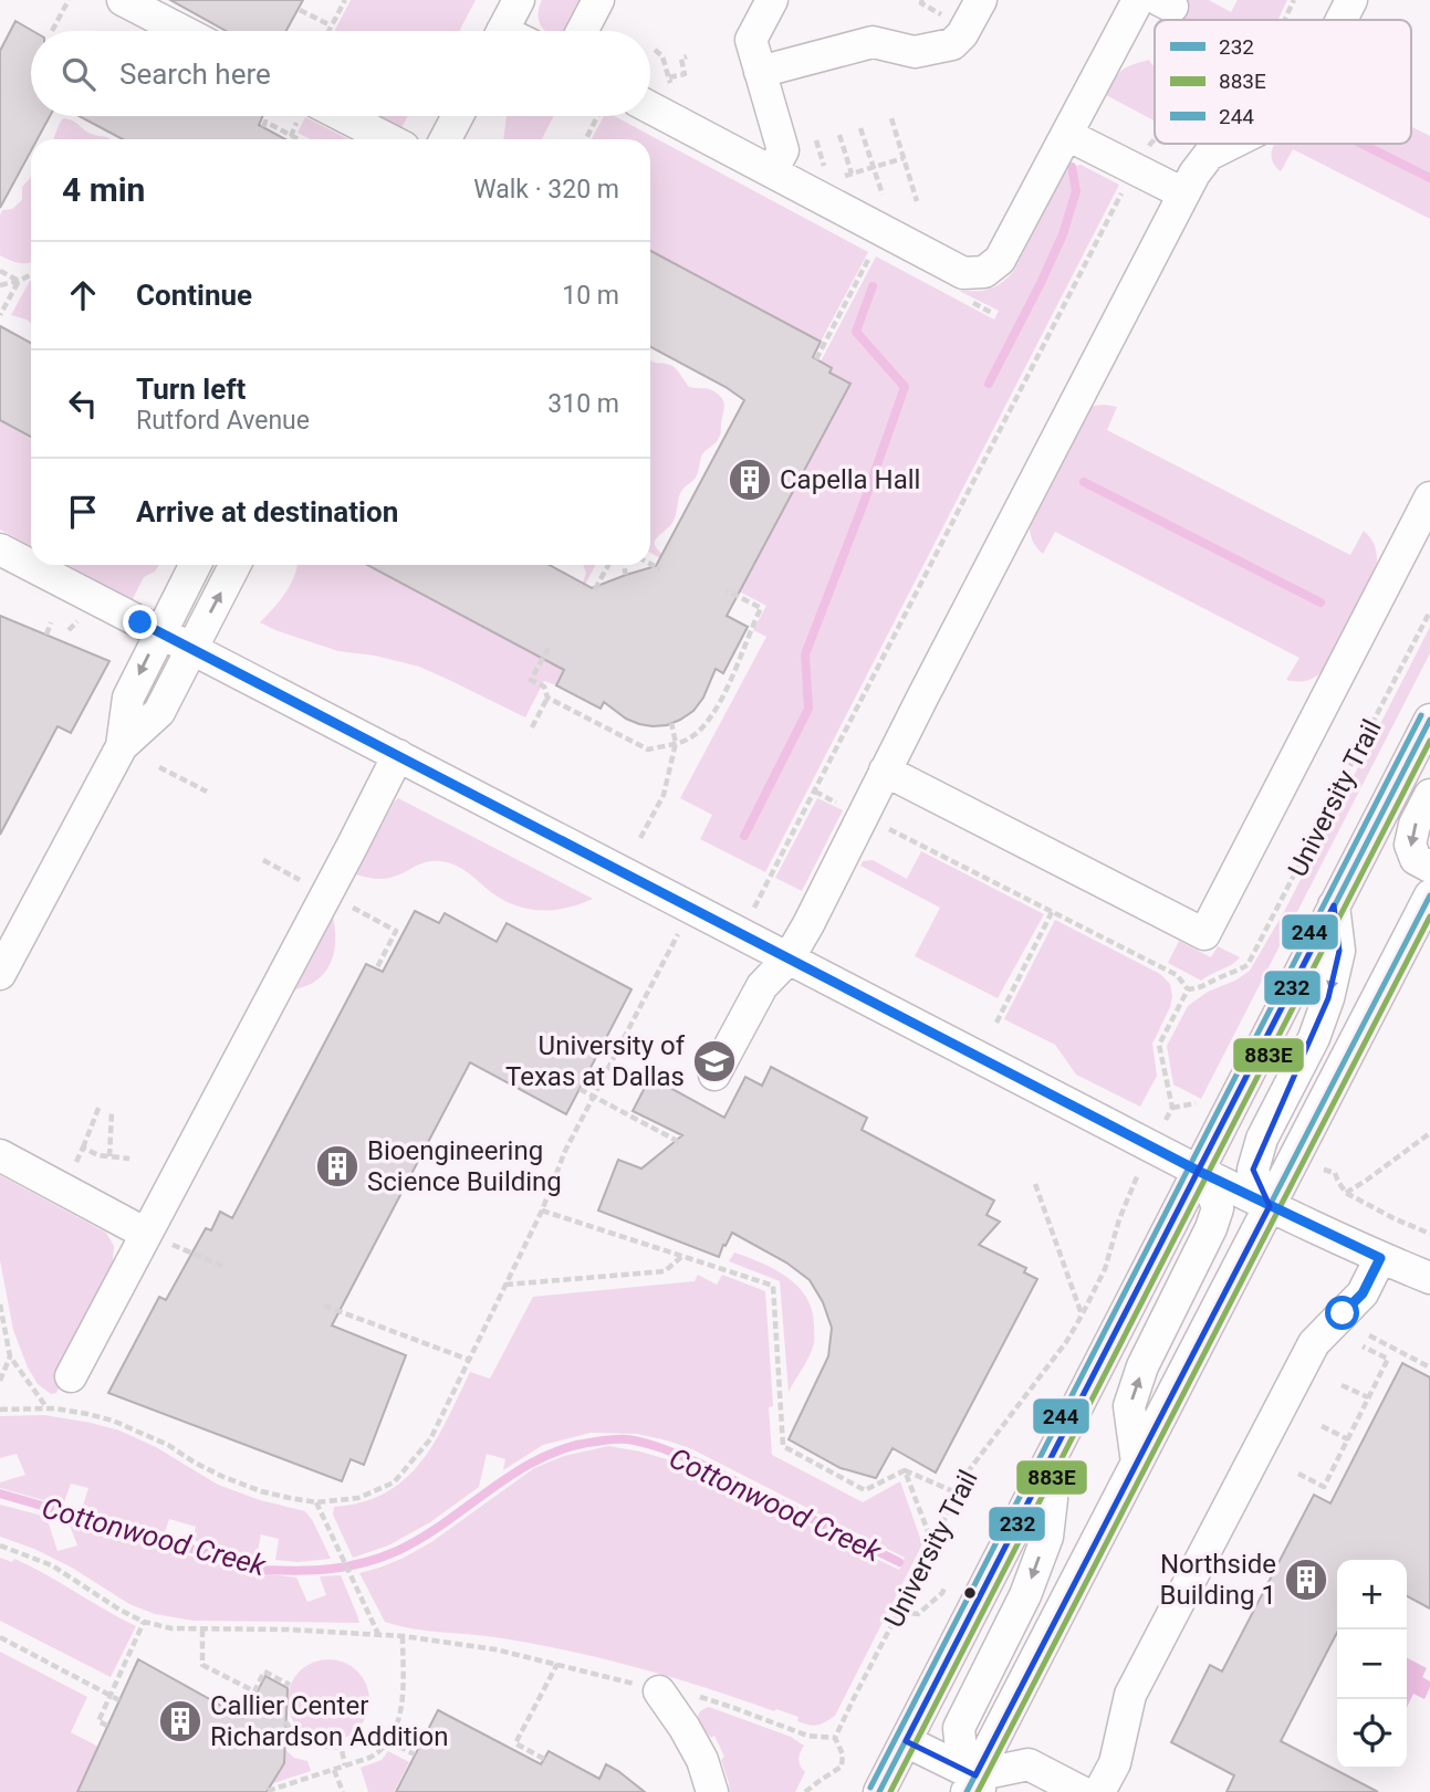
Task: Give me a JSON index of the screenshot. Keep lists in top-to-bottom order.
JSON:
{
  "streets": {
    "path": ["University Trail"]
  },
  "water": ["Cottonwood Creek"],
  "places": {
    "building": [
      "Capella Hall",
      "Bioengineering Science Building",
      "Northside Building 1",
      "Callier Center Richardson Addition"
    ],
    "school or university": ["University of Texas at Dallas"]
  },
  "lines": ["transit line 244", "transit line 232", "transit line 883E"],
  "legend": ["232", "883E", "244"],
  "page": {
    "search": "Search here",
    "heading": ["4 min", "Walk · 320 m"],
    "list": [
      ["Continue", "10 m"],
      ["Turn left", "Rutford Avenue", "310 m"],
      "Arrive at destination"
    ],
    "map_buttons": ["+", "−"]
  }
}
